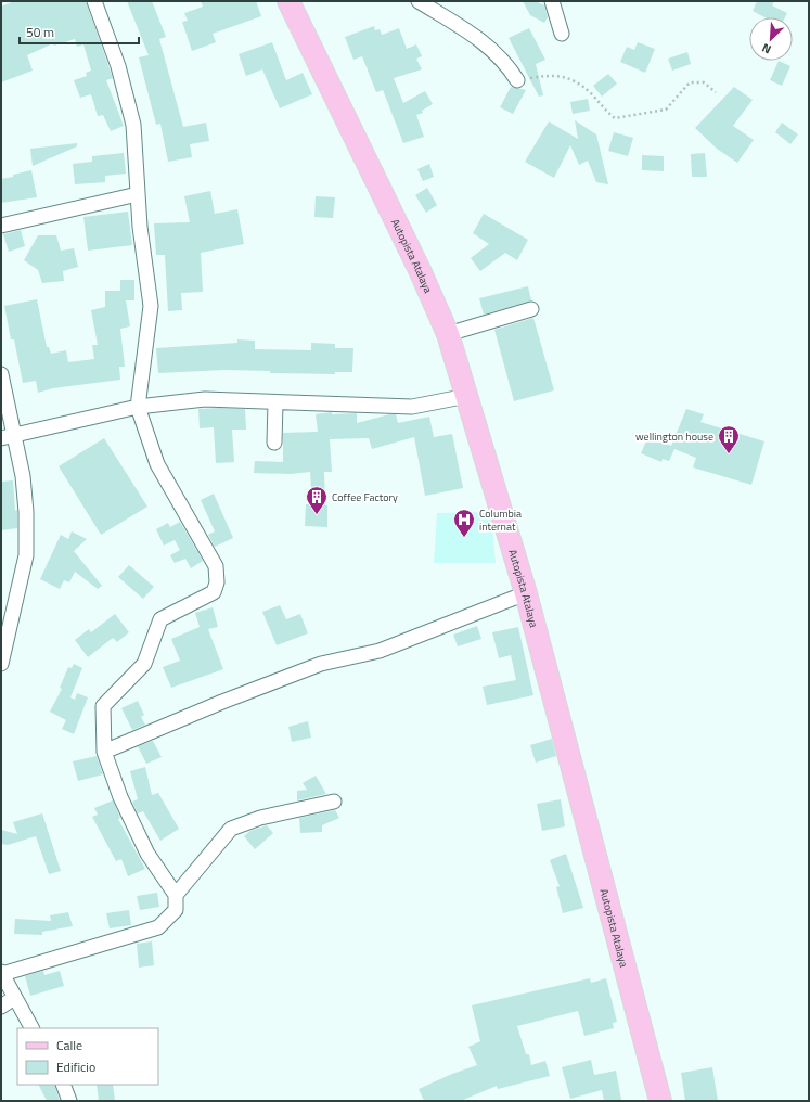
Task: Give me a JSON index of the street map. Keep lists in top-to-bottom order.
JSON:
{
  "streets": {
    "main road": ["Autopista Atalaya"]
  },
  "places": {
    "building": ["wellington house", "Coffee Factory"],
    "hospital": ["Columbia internat"]
  },
  "legend": ["Calle", "Edificio"],
  "scale_bar": "50 m",
  "north": "bottom left"
}
